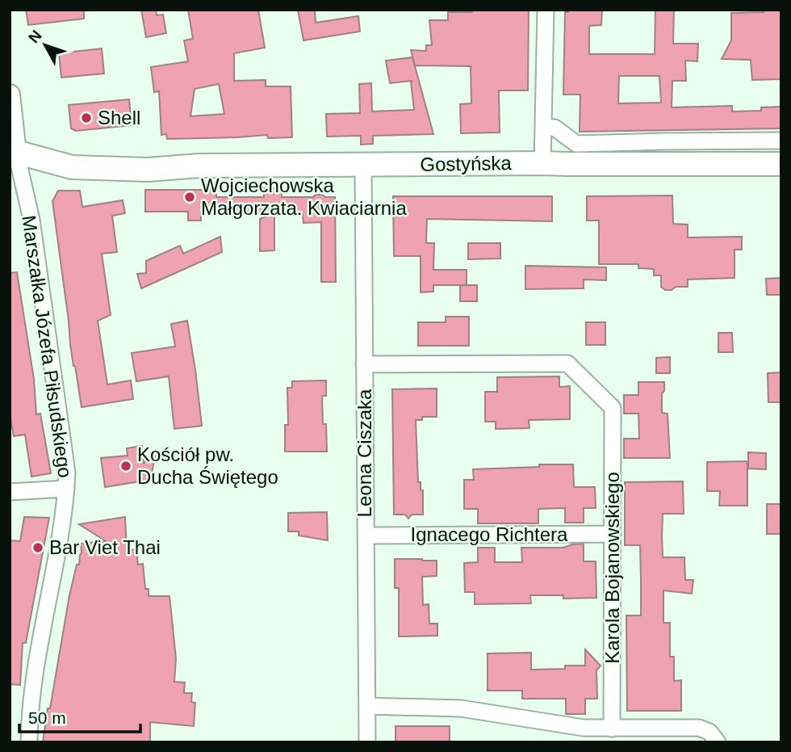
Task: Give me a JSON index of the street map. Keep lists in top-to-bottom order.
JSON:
{
  "streets": {
    "main road": ["Gostyńska"],
    "street": [
      "Marszałka Józefa Piłsudskiego",
      "Leona Ciszaka",
      "Ignacego Richtera",
      "Karola Bojanowskiego"
    ]
  },
  "crossings": [
    ["Gostyńska", "Marszałka Józefa Piłsudskiego"],
    ["Gostyńska", "Leona Ciszaka"],
    ["Leona Ciszaka", "Ignacego Richtera"],
    ["Leona Ciszaka", "Karola Bojanowskiego"],
    ["Ignacego Richtera", "Karola Bojanowskiego"]
  ],
  "places": [
    "Shell",
    "Wojciechowska Małgorzata. Kwiaciarnia",
    "Kościół pw. Ducha Świętego",
    "Bar Viet Thai"
  ],
  "scale_bar": "50 m",
  "north": "top left"
}
